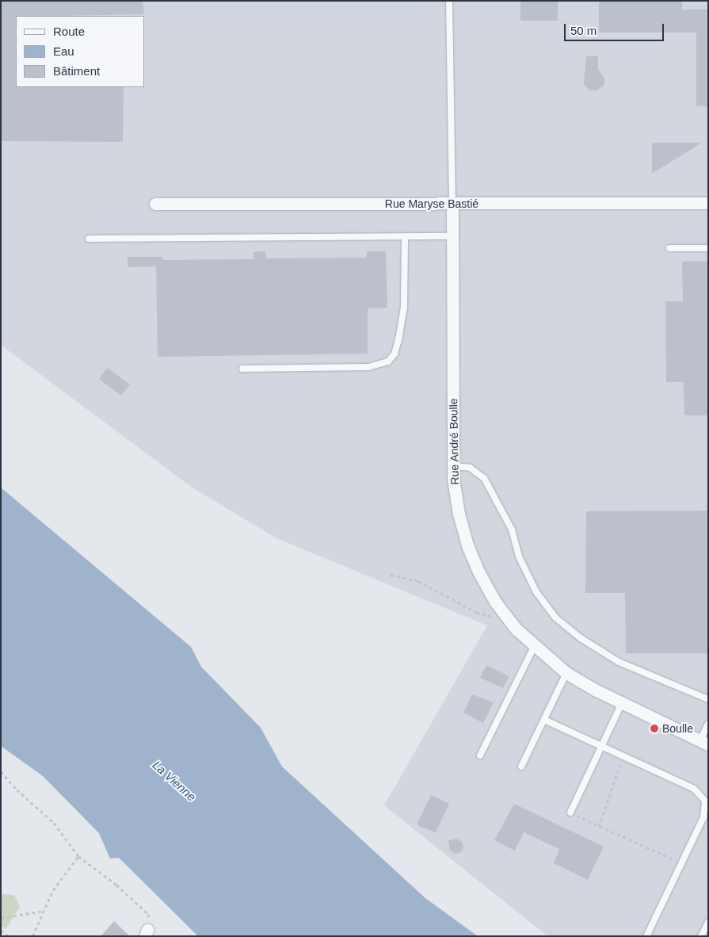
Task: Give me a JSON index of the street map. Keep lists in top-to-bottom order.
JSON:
{
  "streets": {
    "street": ["Rue Maryse Bastié", "Rue André Boulle"]
  },
  "crossings": [
    ["Rue Maryse Bastié", "Rue André Boulle"]
  ],
  "water": ["La Vienne"],
  "places": ["Boulle"],
  "legend": ["Route", "Eau", "Bâtiment"],
  "scale_bar": "50 m"
}
